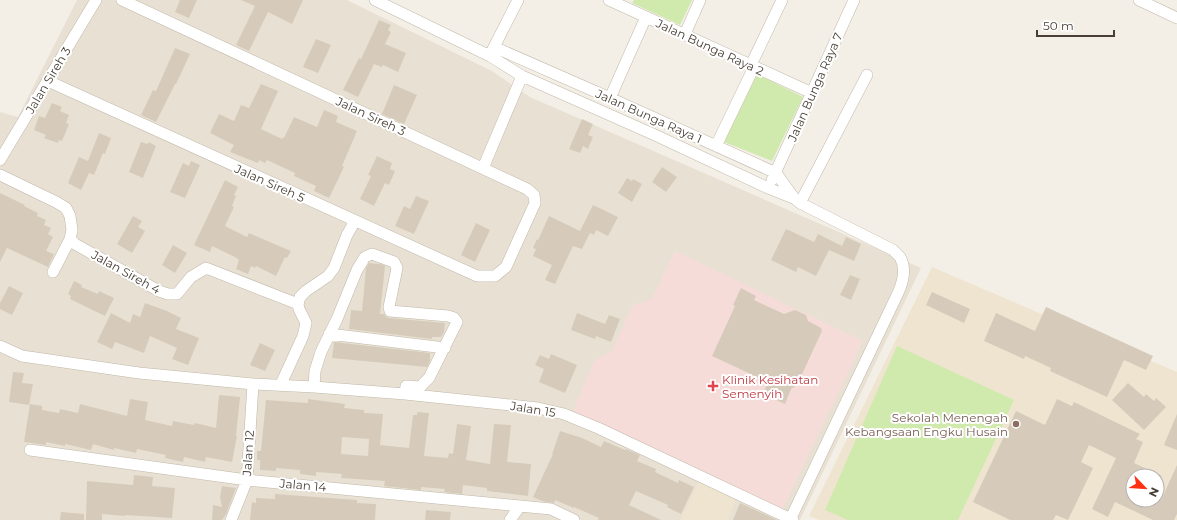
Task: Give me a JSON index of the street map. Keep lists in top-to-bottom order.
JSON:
{
  "streets": {
    "street": [
      "Jalan Bunga Raya 2",
      "Jalan Sireh 3",
      "Jalan Bunga Raya 7",
      "Jalan Bunga Raya 1",
      "Jalan Sireh 5",
      "Jalan Sireh 4",
      "Jalan 15",
      "Jalan 12",
      "Jalan 14"
    ]
  },
  "crossings": [
    ["Jalan Bunga Raya 2", "Jalan Bunga Raya 7"],
    ["Jalan Sireh 3", "Jalan Sireh 5"],
    ["Jalan Bunga Raya 7", "Jalan Bunga Raya 1"],
    ["Jalan 15", "Jalan 12"],
    ["Jalan 12", "Jalan 14"]
  ],
  "places": {
    "health": ["Klinik Kesihatan Semenyih"],
    "other": ["Sekolah Menengah Kebangsaan Engku Husain"]
  },
  "scale_bar": "50 m",
  "north": "bottom right"
}
